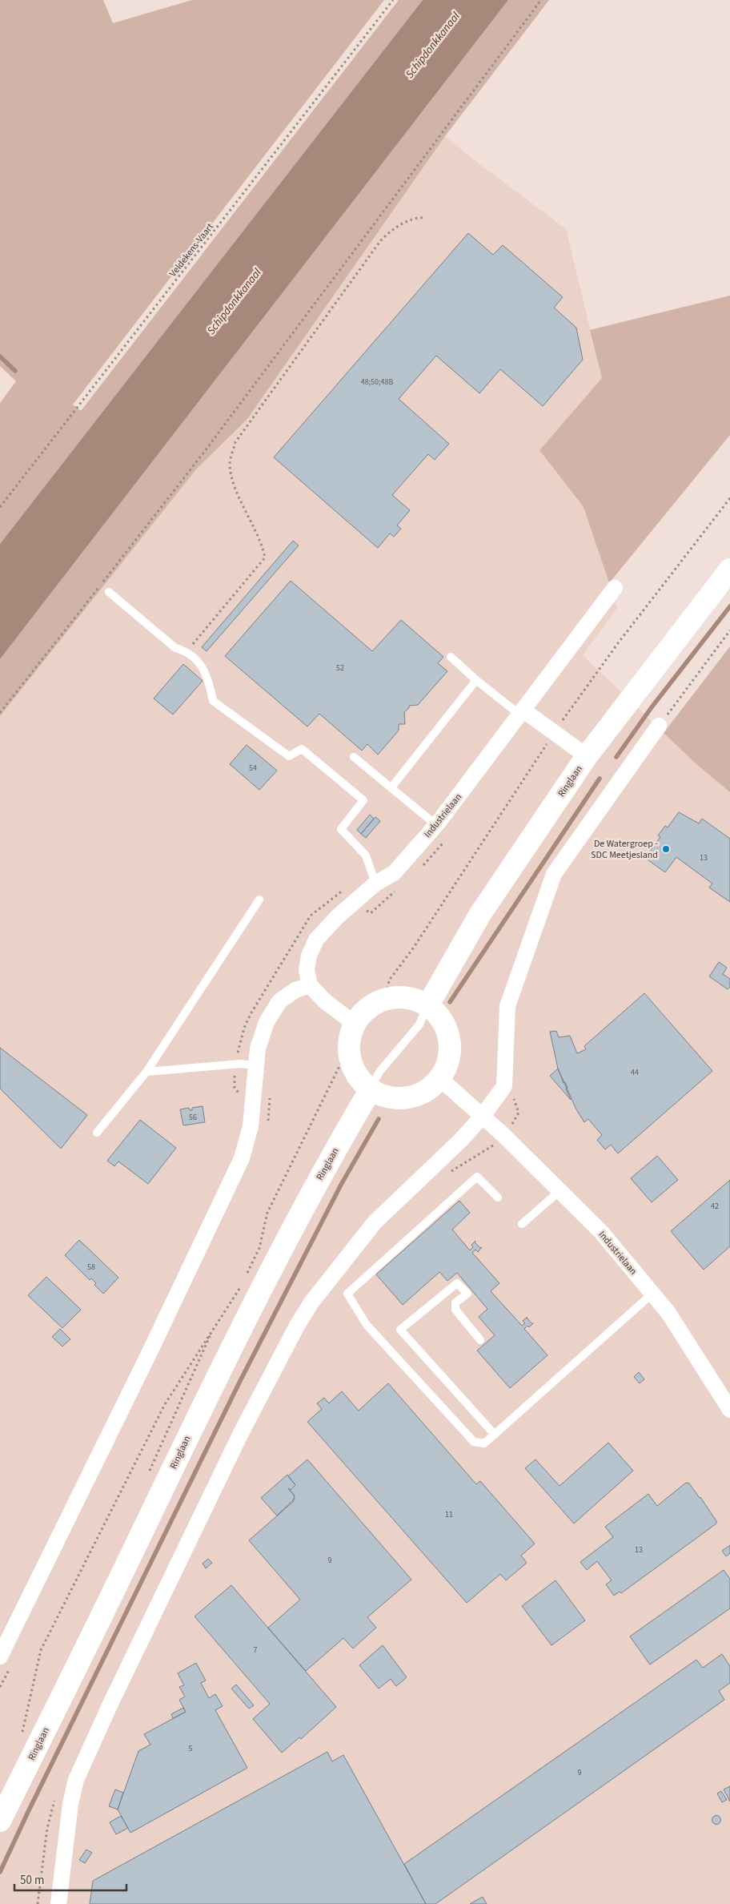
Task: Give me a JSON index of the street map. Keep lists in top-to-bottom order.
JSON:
{
  "streets": {
    "main road": ["Ringlaan"],
    "street": ["Industrielaan"],
    "path": ["Veldekens-Vaart"]
  },
  "water": ["Schipdonkkanaal"],
  "places": ["De Watergroep - SDC Meetjesland"],
  "house_numbers": [
    "48;50;48B",
    "52",
    "54",
    "13",
    "44",
    "56",
    "42",
    "58",
    "11",
    "13",
    "9",
    "7",
    "5",
    "9"
  ],
  "scale_bar": "50 m"
}
